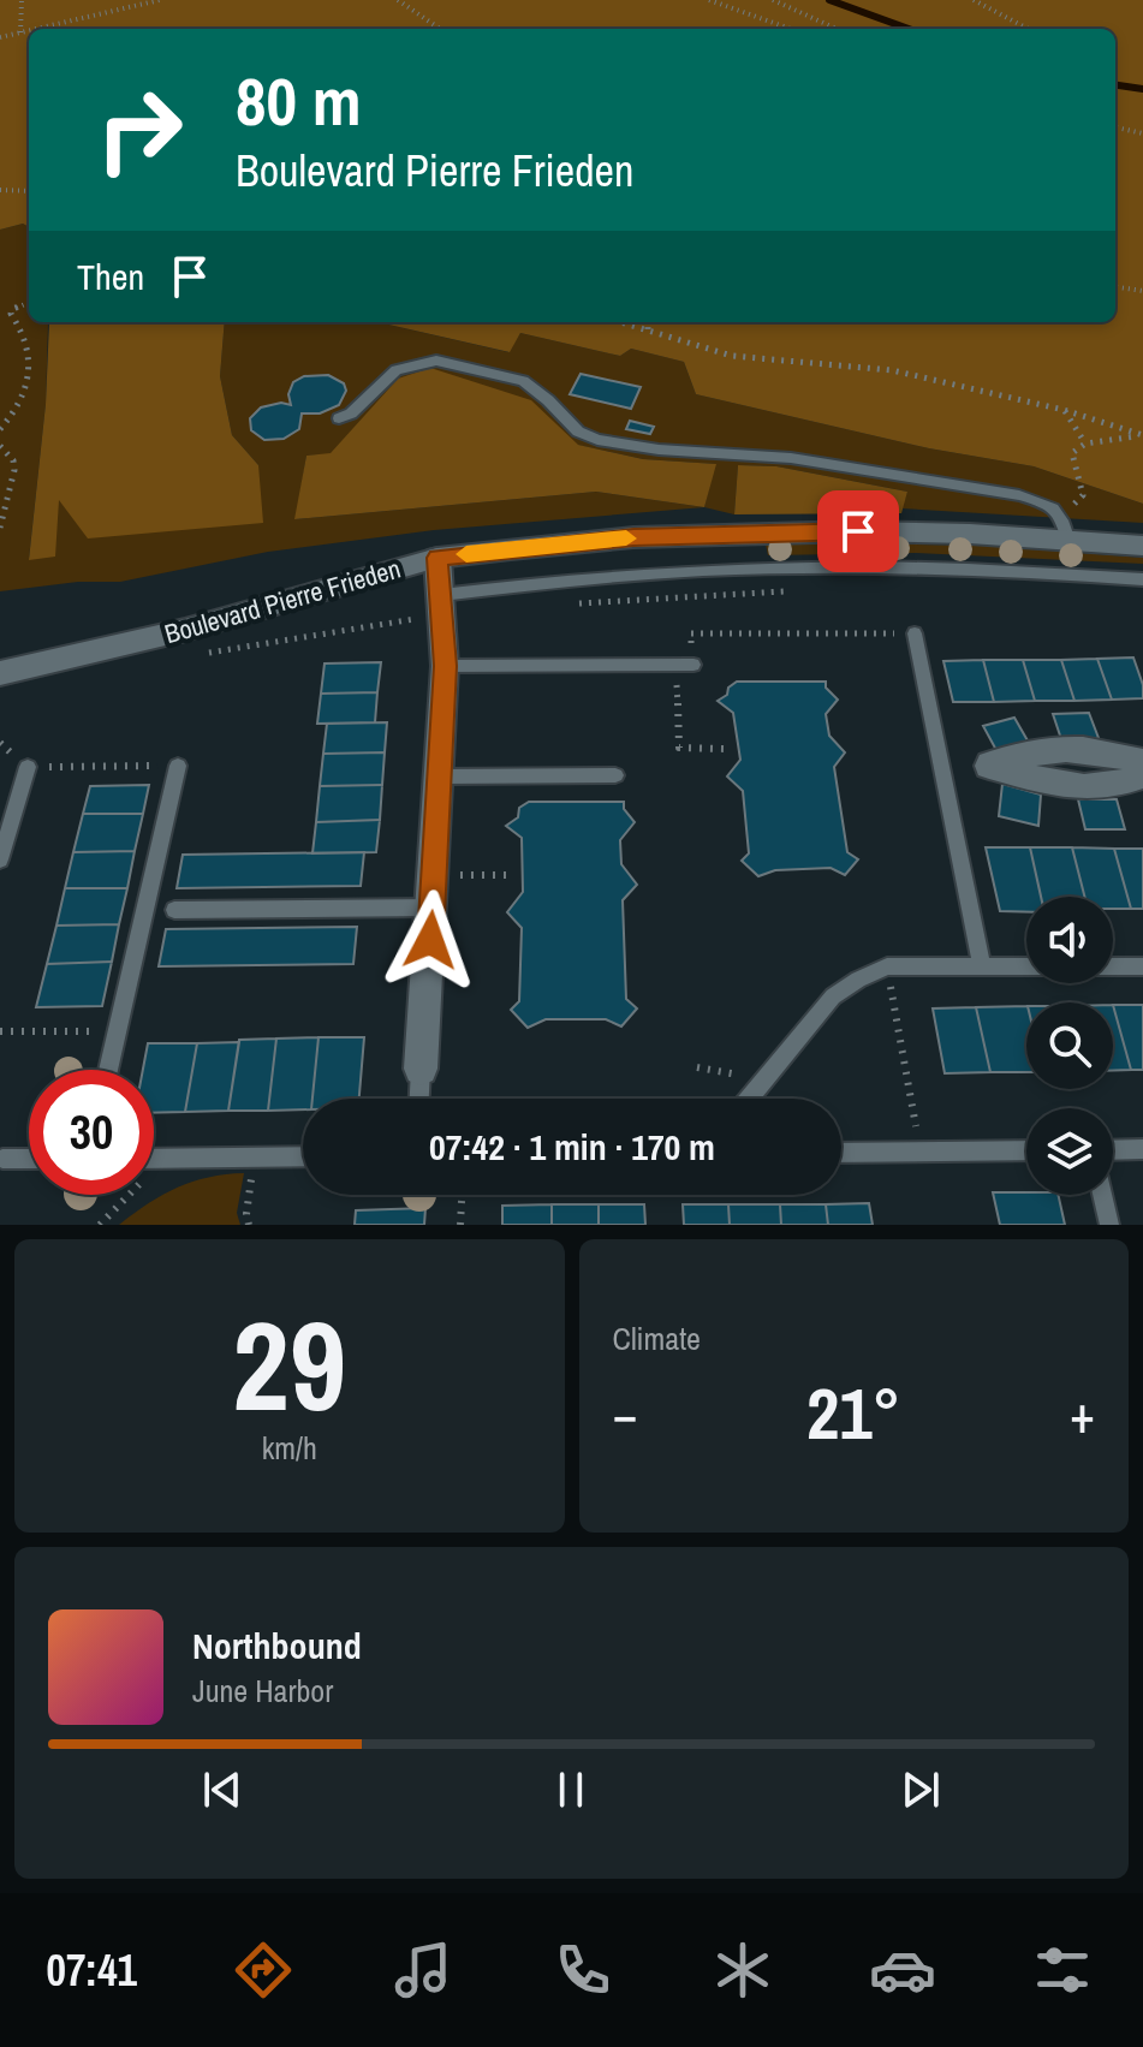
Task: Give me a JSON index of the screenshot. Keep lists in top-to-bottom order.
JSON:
{
  "streets": {
    "main road": ["Boulevard Pierre Frieden"]
  },
  "page": {
    "turn": ["80 m", "Boulevard Pierre Frieden"],
    "then": "Then",
    "limit": "30",
    "trip": "07:42 · 1 min · 170 m",
    "tile": [
      ["29", "km/h"],
      "Climate"
    ],
    "heat": ["−", "21°", "+"],
    "song": ["Northbound", "June Harbor"],
    "tabs": "07:41"
  }
}
